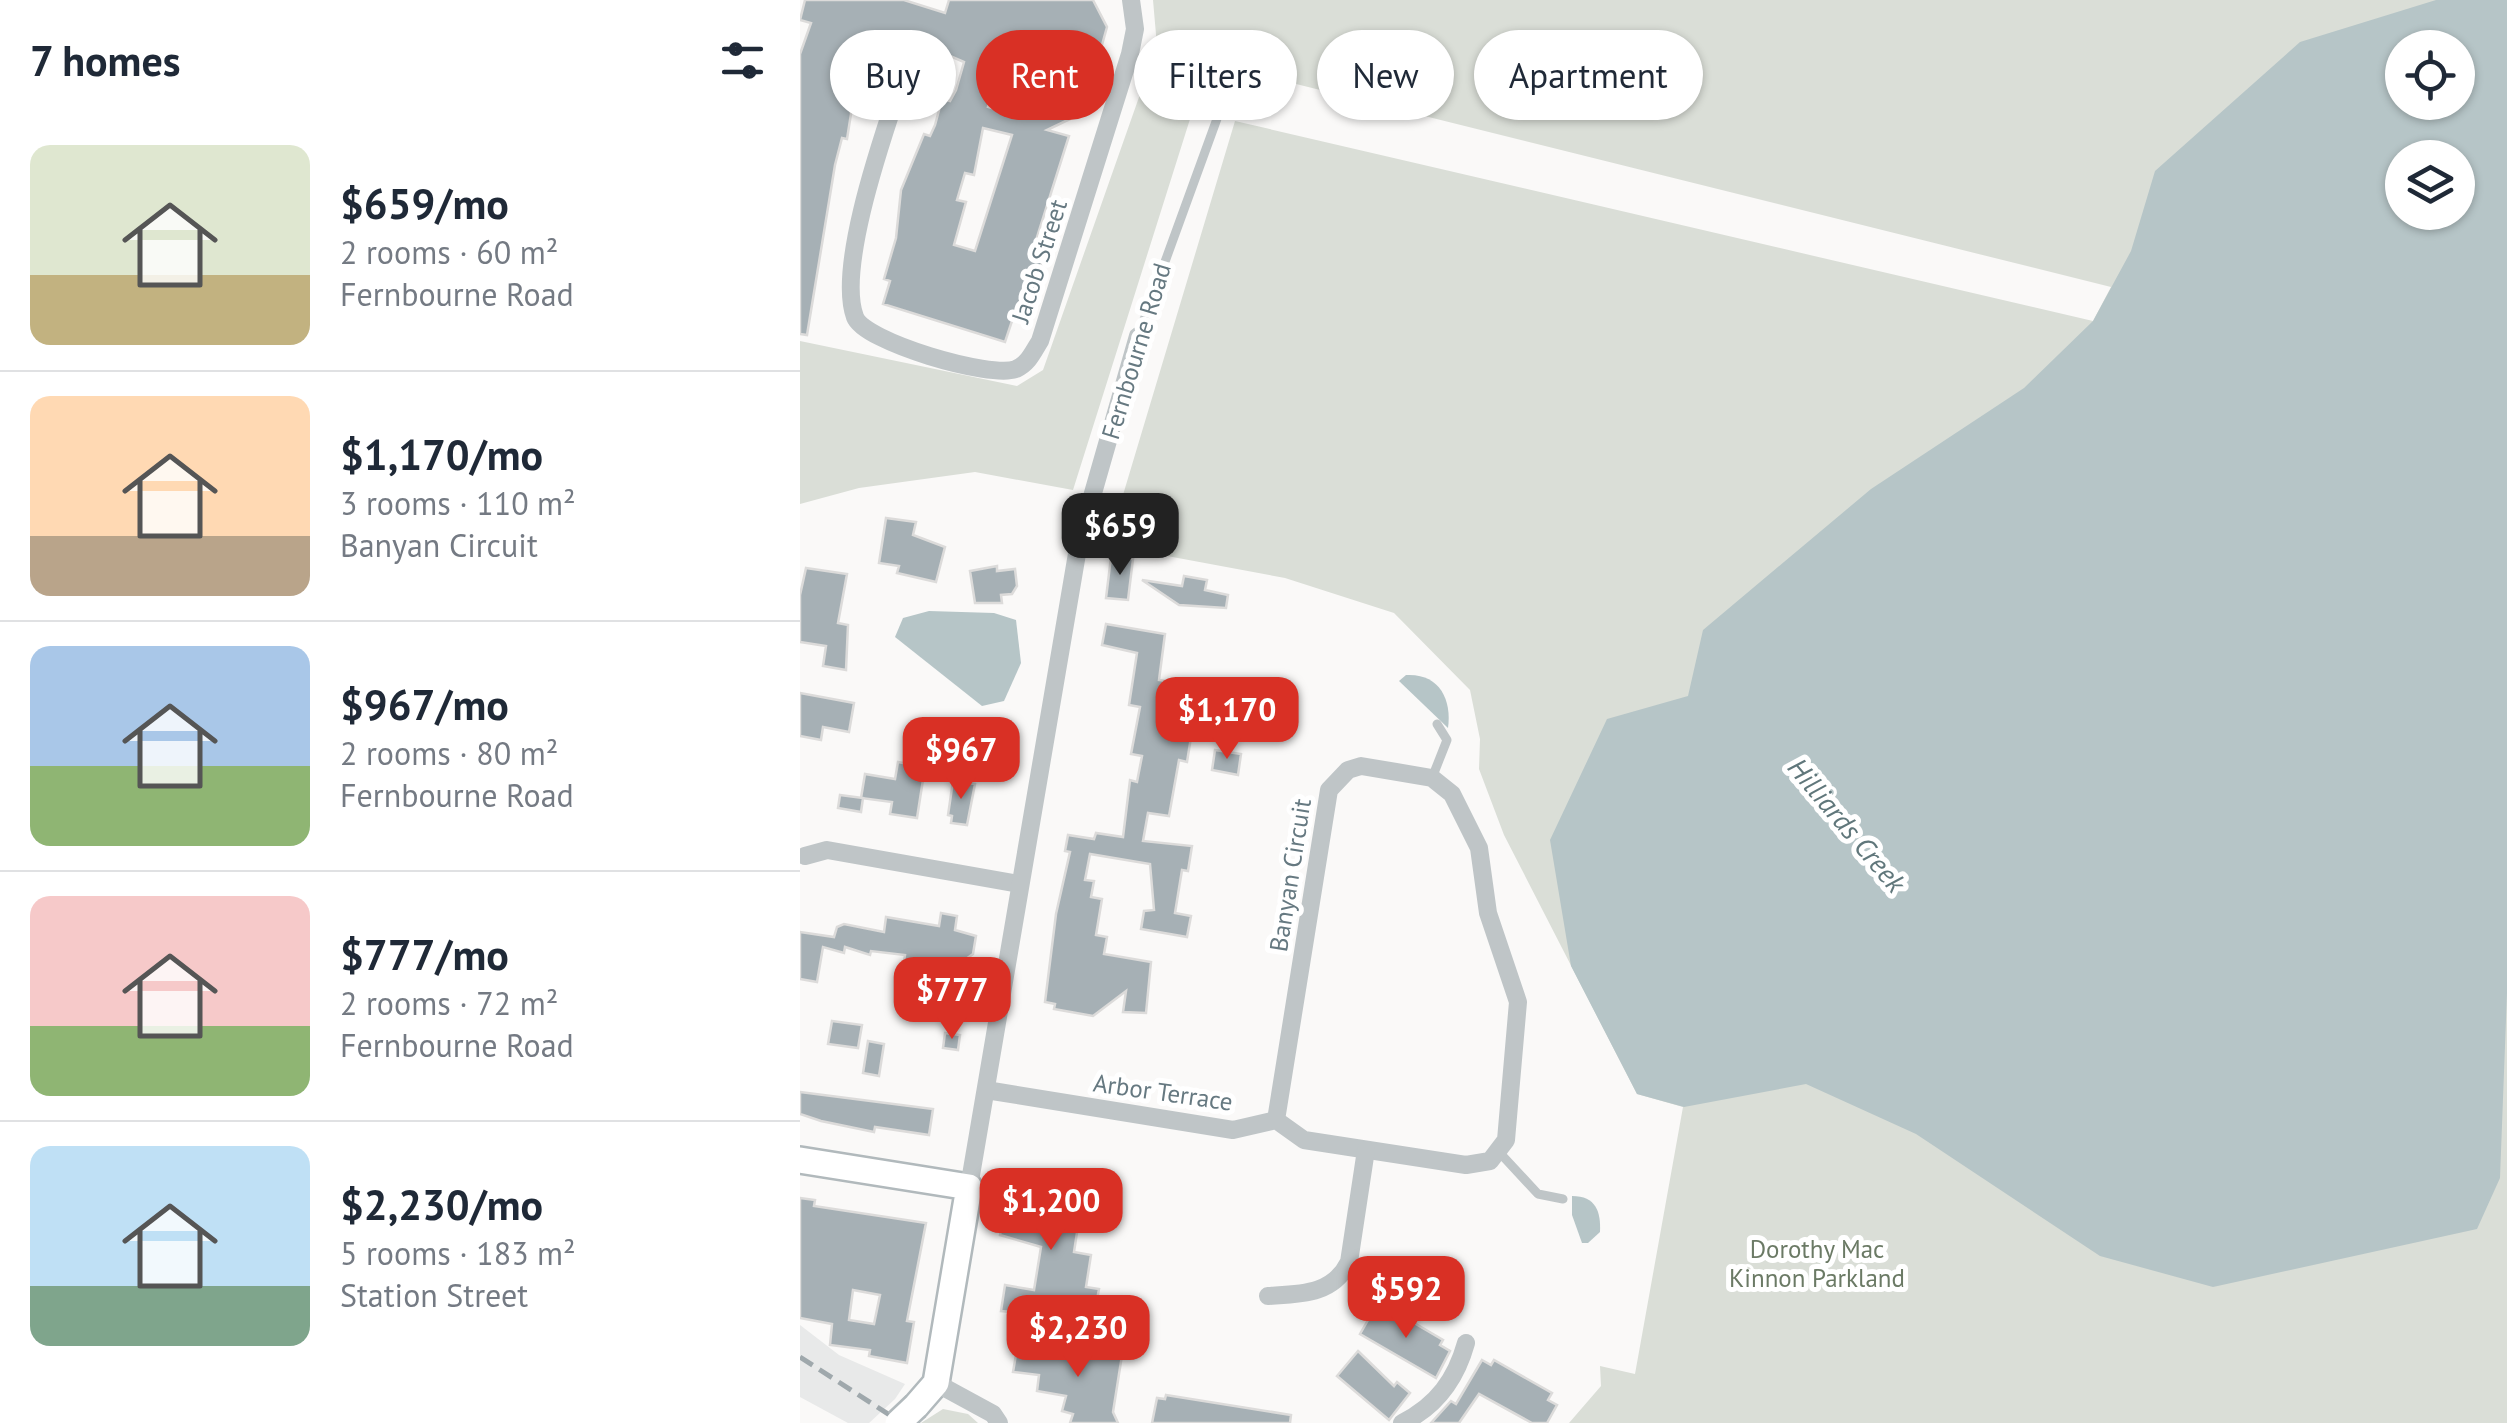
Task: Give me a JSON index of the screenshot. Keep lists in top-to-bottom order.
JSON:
{
  "streets": {
    "street": [
      "Jacob Street",
      "Fernbourne Road",
      "Banyan Circuit",
      "Arbor Terrace"
    ]
  },
  "crossings": [
    ["Fernbourne Road", "Arbor Terrace"],
    ["Banyan Circuit", "Arbor Terrace"]
  ],
  "water": ["Hilliards Creek"],
  "parks": ["Dorothy Mac Kinnon Parkland"],
  "page": {
    "heading": "7 homes",
    "chip": [
      "Buy",
      "Rent",
      "Filters",
      "New",
      "Apartment"
    ],
    "list": [
      {
        "name": "$659/mo",
        "note": "2 rooms · 60 m² · Fernbourne Road"
      },
      {
        "name": "$1,170/mo",
        "note": "3 rooms · 110 m² · Banyan Circuit"
      },
      {
        "name": "$967/mo",
        "note": "2 rooms · 80 m² · Fernbourne Road"
      },
      {
        "name": "$777/mo",
        "note": "2 rooms · 72 m² · Fernbourne Road"
      },
      {
        "name": "$2,230/mo",
        "note": "5 rooms · 183 m² · Station Street"
      }
    ],
    "price": [
      "$659",
      "$1,170",
      "$967",
      "$777",
      "$1,200",
      "$592",
      "$2,230"
    ]
  }
}
